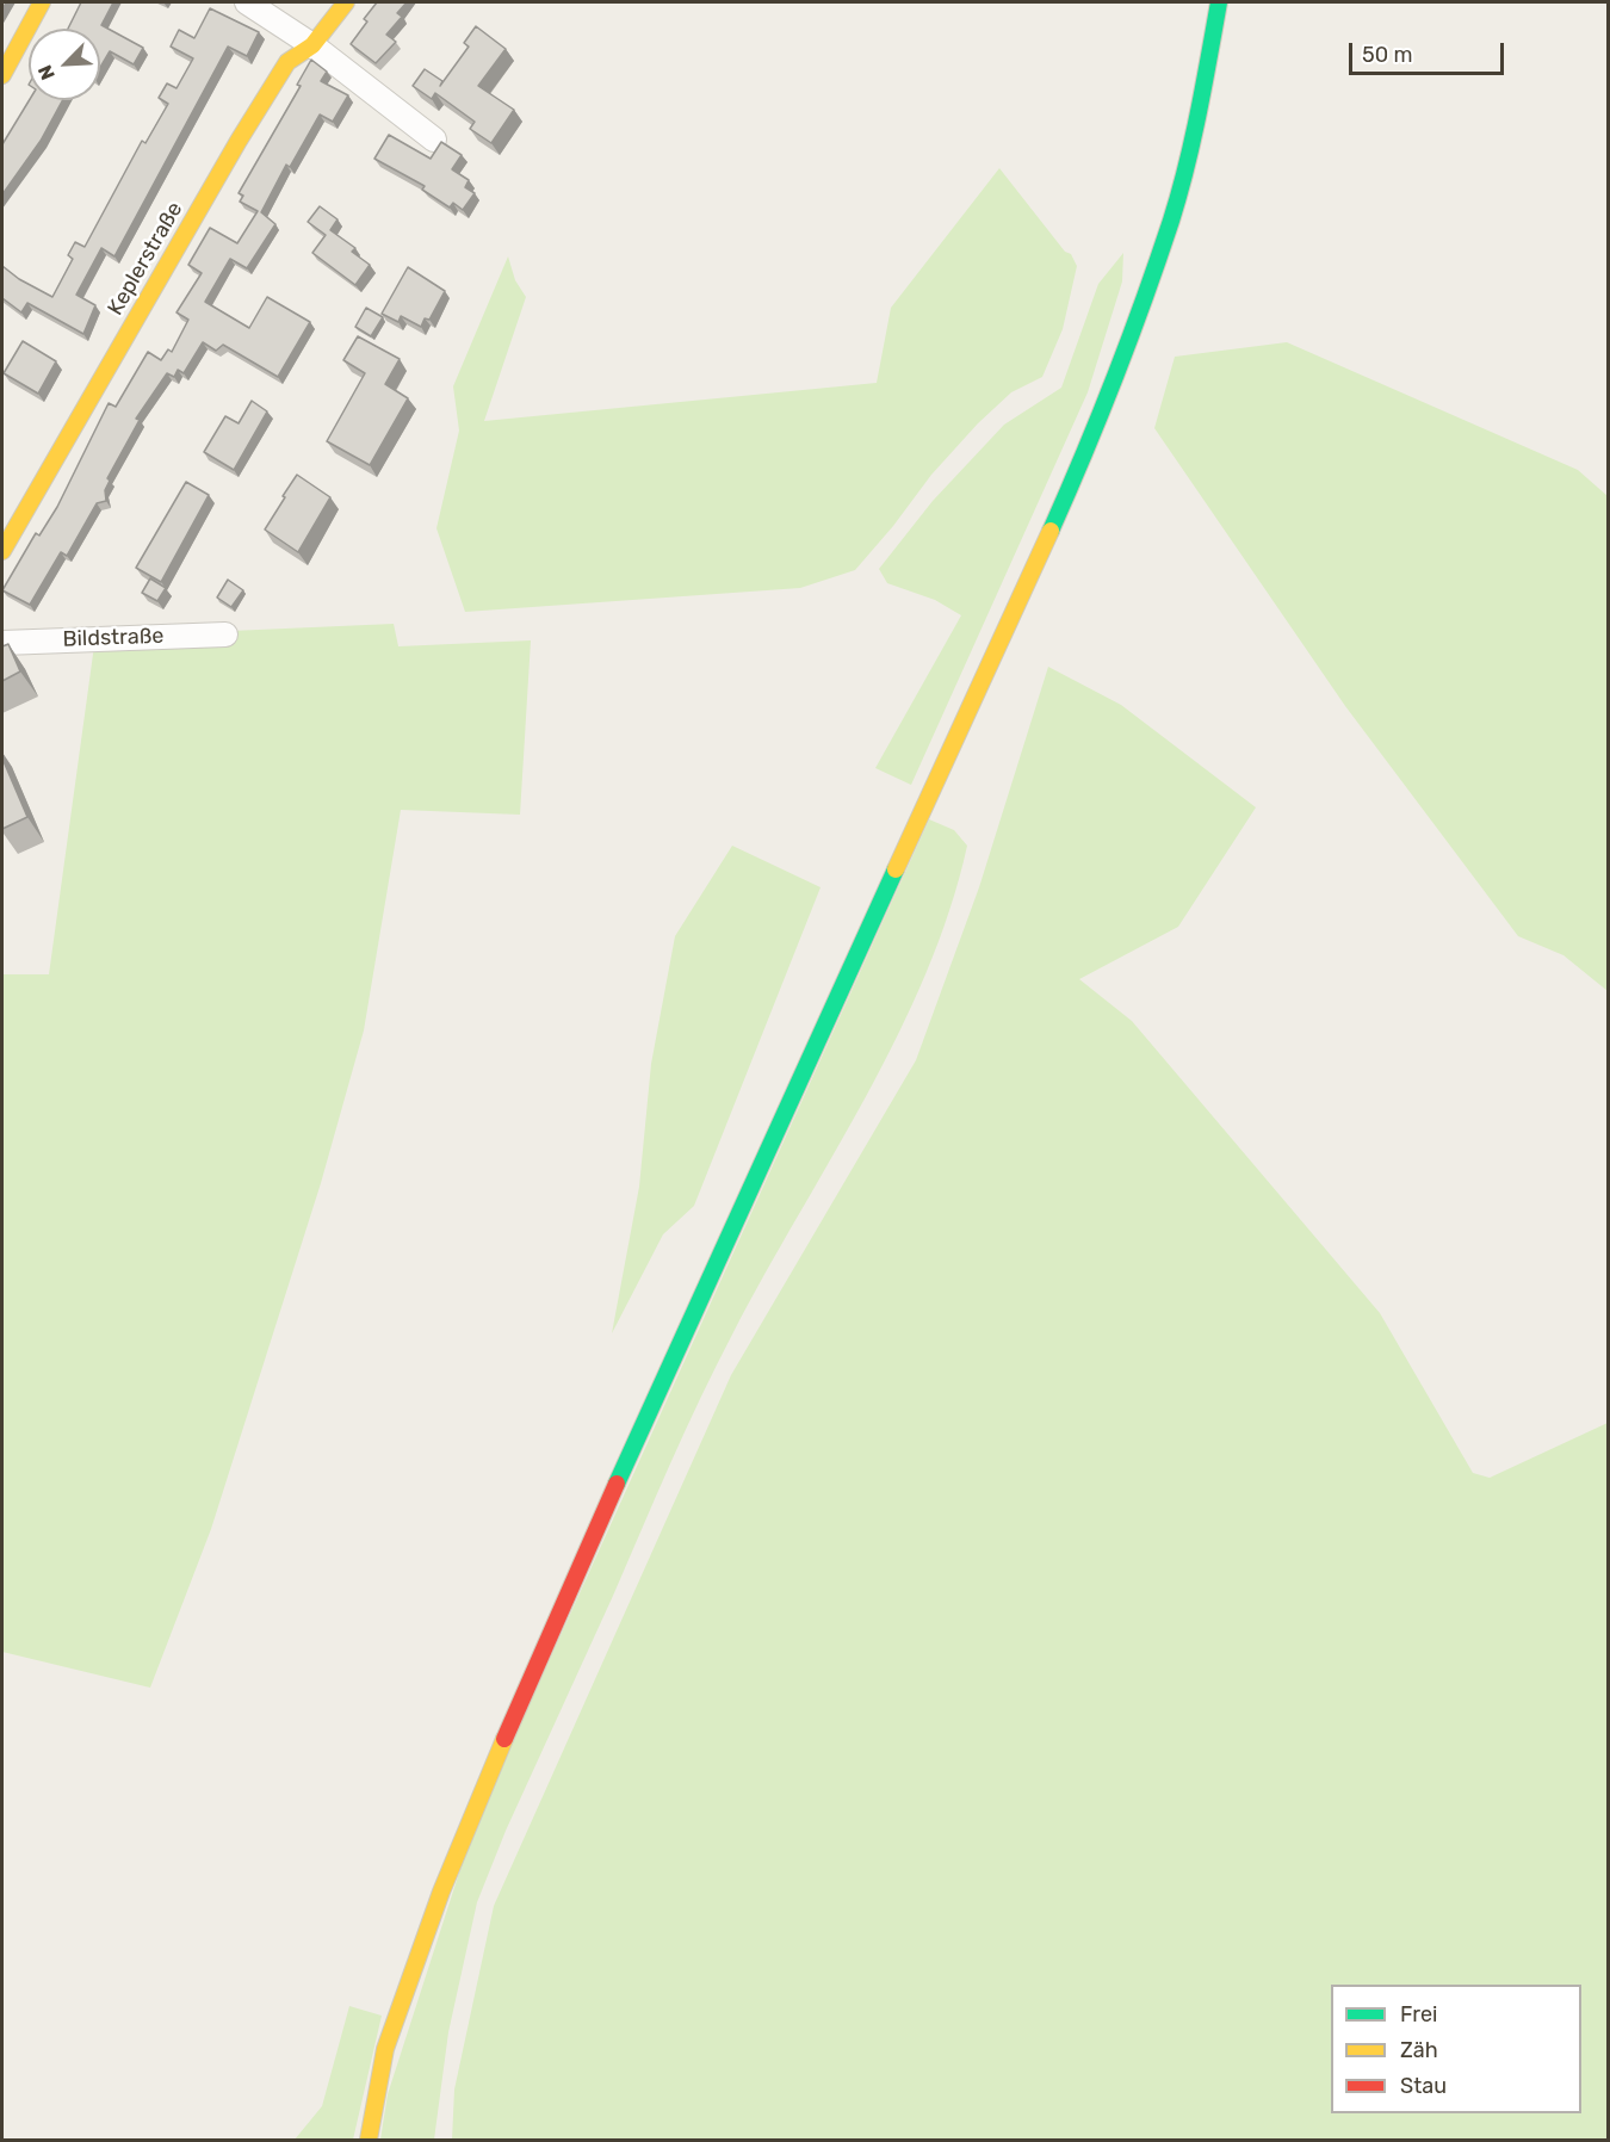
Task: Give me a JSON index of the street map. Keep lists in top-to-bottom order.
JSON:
{
  "streets": {
    "main road": ["Keplerstraße"],
    "street": ["Bildstraße"]
  },
  "legend": ["Frei", "Zäh", "Stau"],
  "scale_bar": "50 m",
  "north": "bottom left"
}
